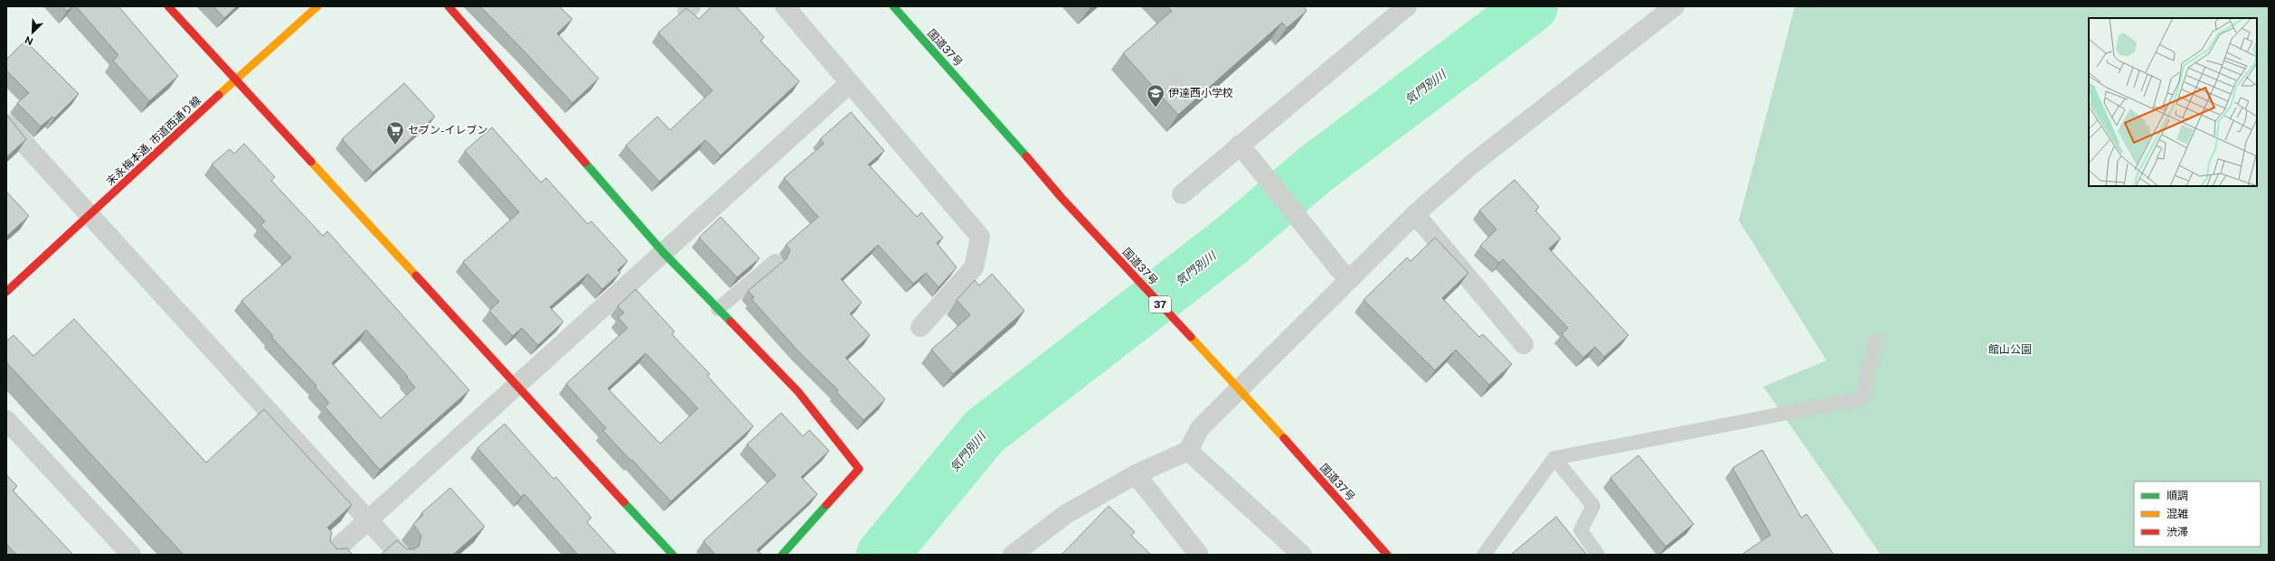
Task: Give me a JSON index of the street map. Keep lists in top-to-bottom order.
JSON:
{
  "streets": {
    "main road": ["国道37号", "末永梅本通, 市道西通り線", "37"]
  },
  "water": ["気門別川"],
  "parks": ["館山公園"],
  "places": {
    "school or university": ["伊達西小学校"],
    "supermarket": ["セブン-イレブン"]
  },
  "legend": ["順調", "混雑", "渋滞"],
  "north": "bottom left"
}
